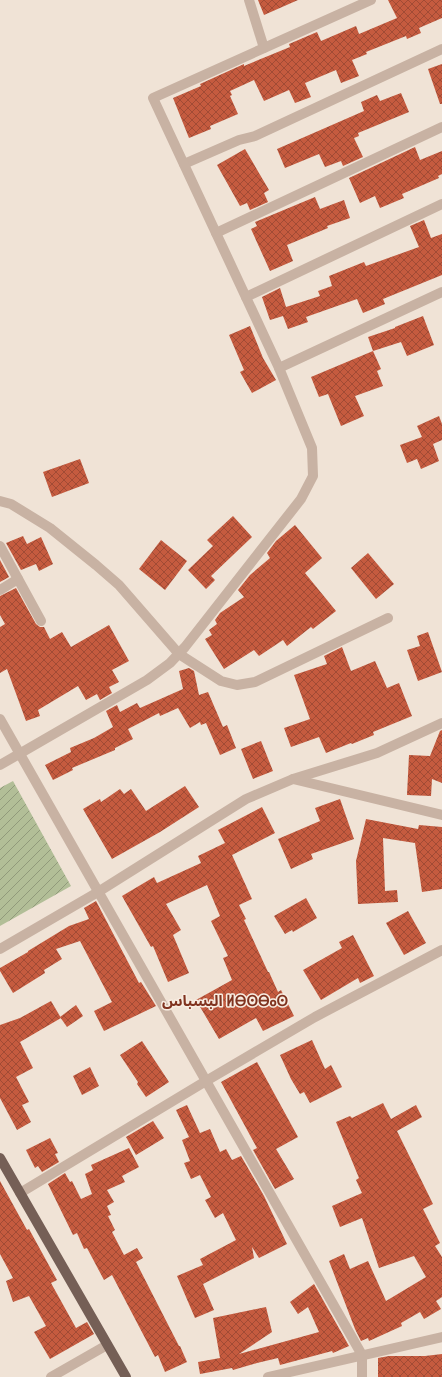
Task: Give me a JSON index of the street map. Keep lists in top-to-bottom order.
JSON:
{
  "districts": ["البسباس ⵍⴱⵙⴱⴰⵙ"]
}
